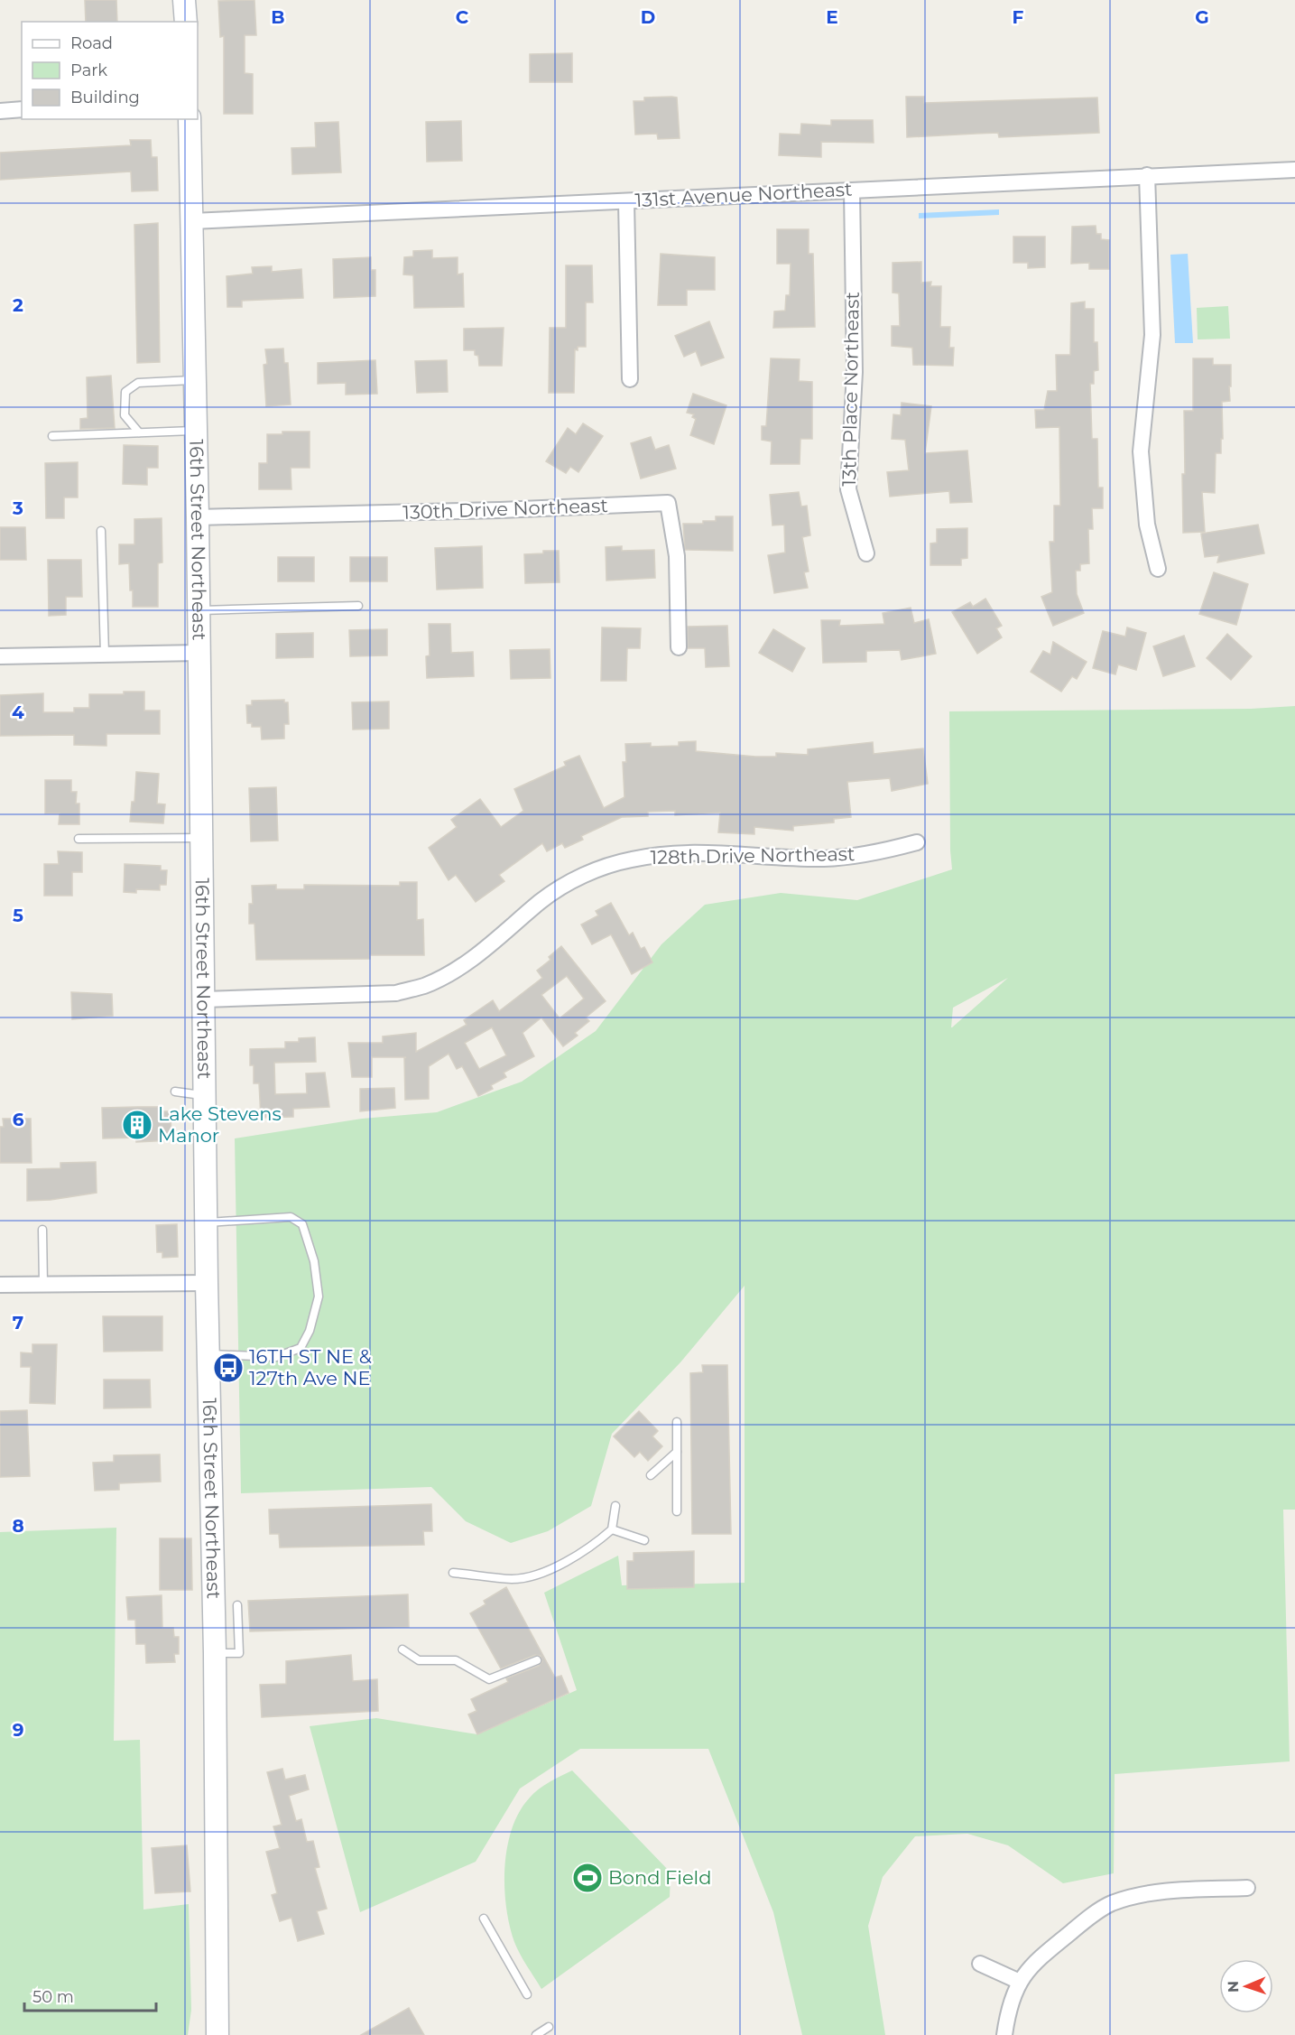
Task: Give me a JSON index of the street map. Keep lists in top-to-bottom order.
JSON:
{
  "streets": {
    "street": [
      "131st Avenue Northeast",
      "13th Place Northeast",
      "130th Drive Northeast",
      "16th Street Northeast",
      "128th Drive Northeast"
    ]
  },
  "crossings": [
    ["131st Avenue Northeast", "13th Place Northeast"],
    ["131st Avenue Northeast", "16th Street Northeast"],
    ["130th Drive Northeast", "16th Street Northeast"],
    ["16th Street Northeast", "128th Drive Northeast"]
  ],
  "places": {
    "building": ["Lake Stevens Manor"],
    "bus stop": ["16TH ST NE & 127th Ave NE"],
    "sports": ["Bond Field"]
  },
  "legend": ["Road", "Park", "Building"],
  "scale_bar": "50 m",
  "north": "left",
  "grid": {
    "columns": [
      "B",
      "C",
      "D",
      "E",
      "F",
      "G"
    ],
    "rows": [
      "2",
      "3",
      "4",
      "5",
      "6",
      "7",
      "8",
      "9"
    ]
  }
}
